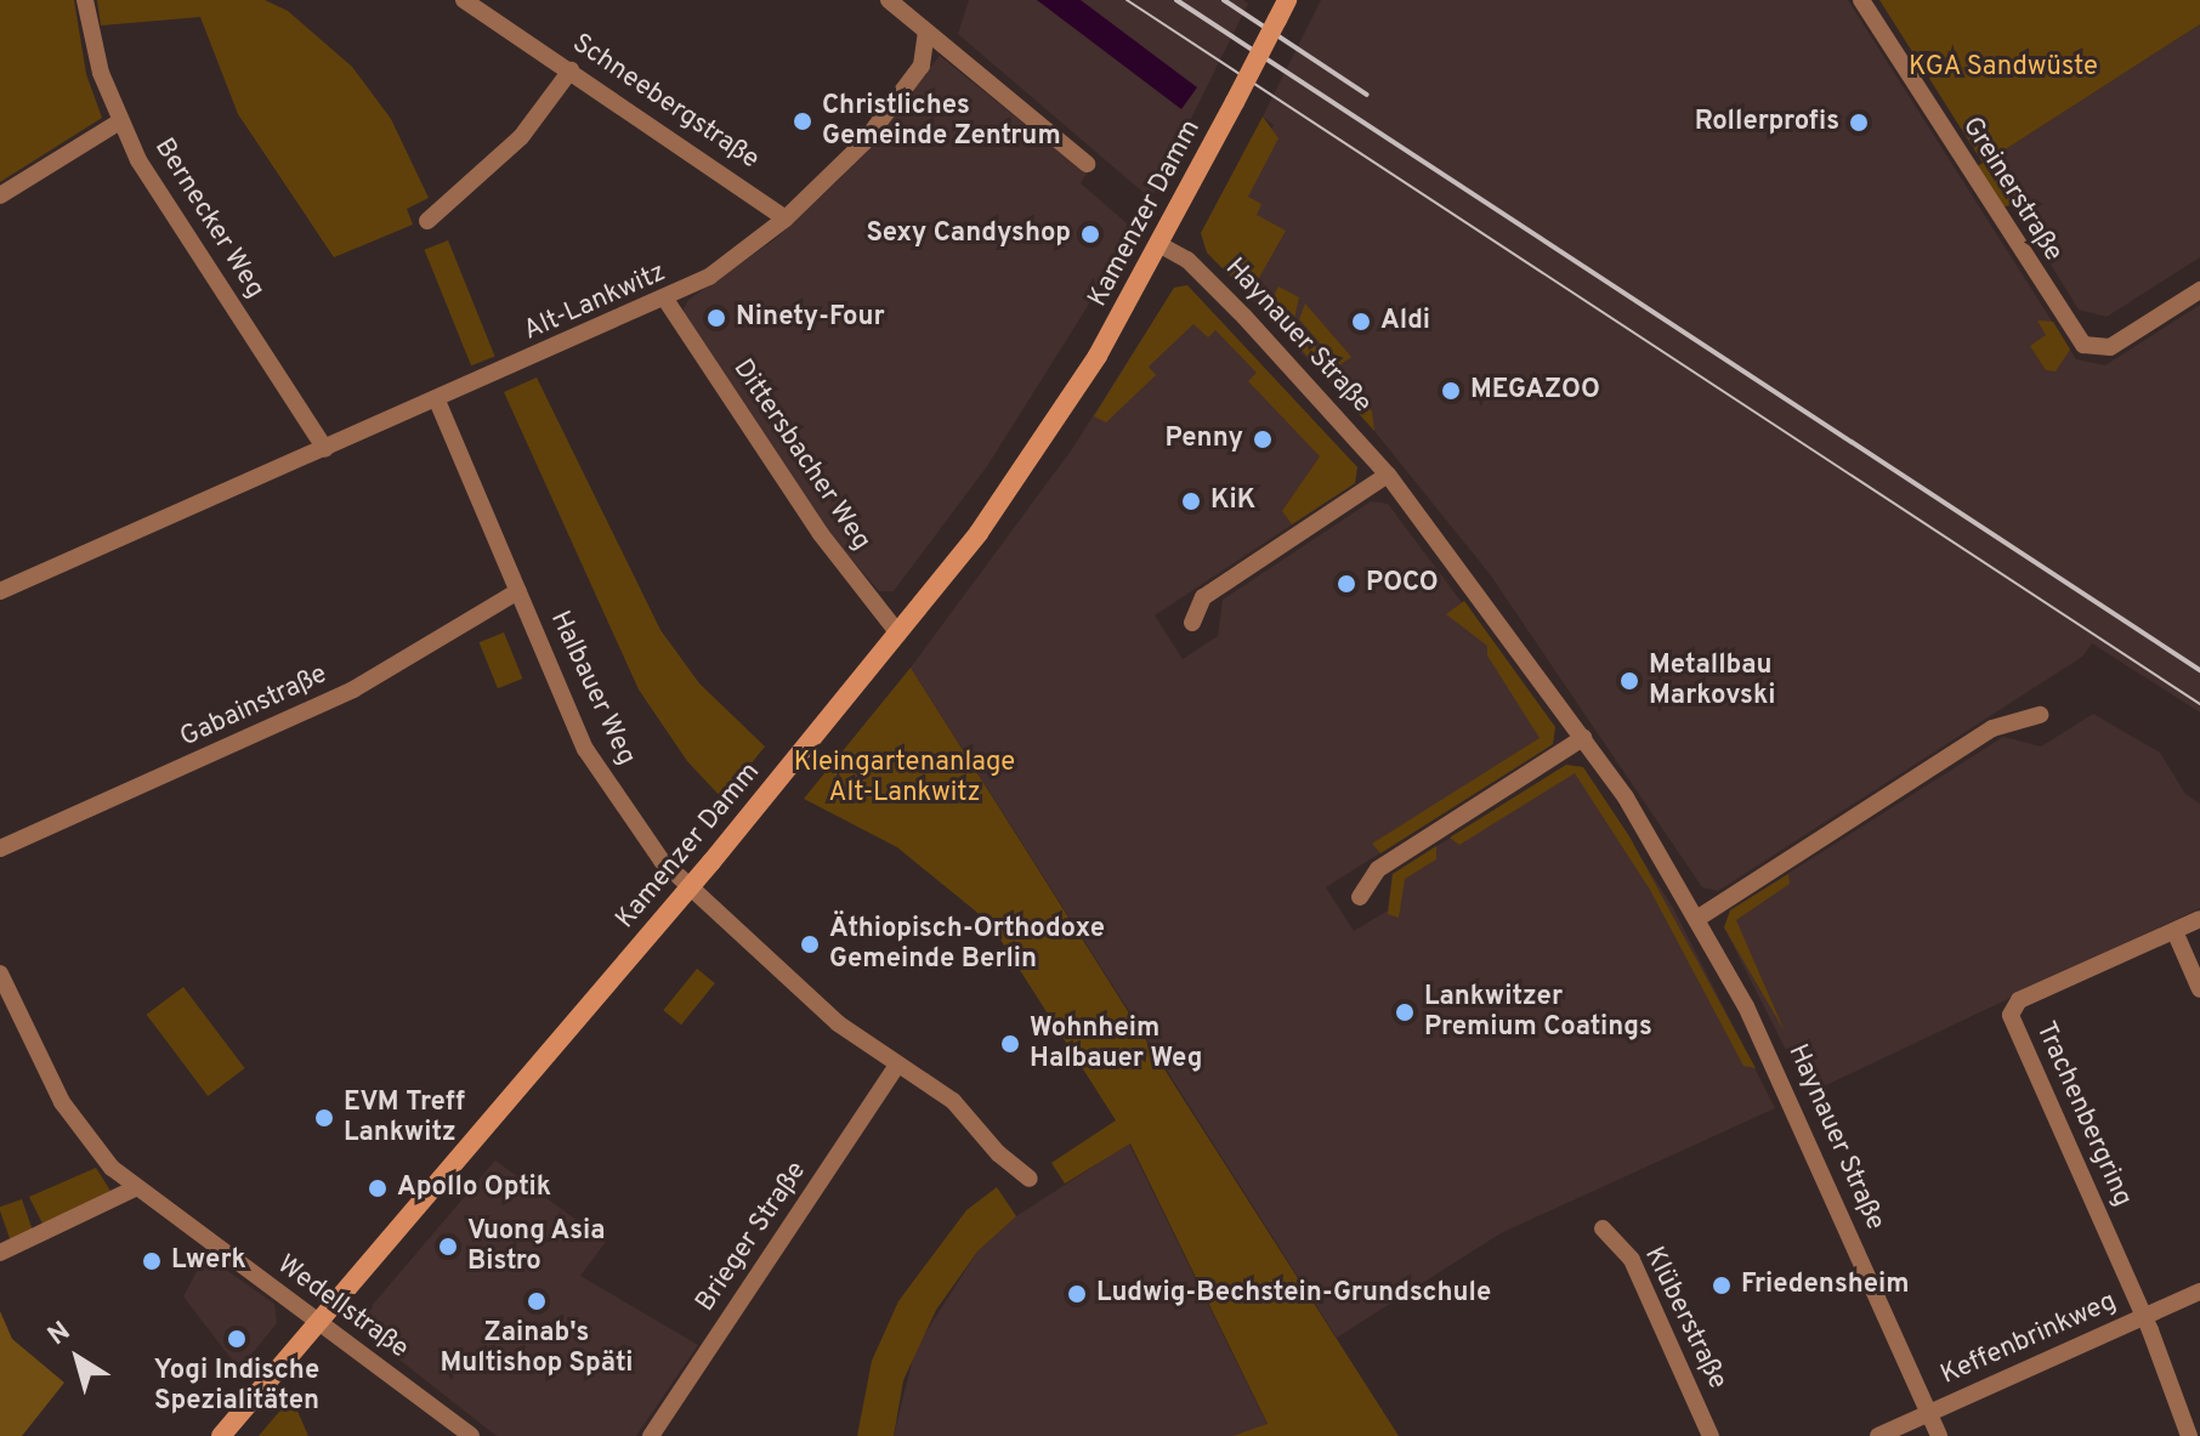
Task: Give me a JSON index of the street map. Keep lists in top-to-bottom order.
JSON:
{
  "streets": {
    "main road": ["Kamenzer Damm"],
    "street": [
      "Schneebergstraße",
      "Greinerstraße",
      "Bernecker Weg",
      "Alt-Lankwitz",
      "Haynauer Straße",
      "Dittersbacher Weg",
      "Halbauer Weg",
      "Gabainstraße",
      "Trachenbergring",
      "Brieger Straße",
      "Wedellstraße",
      "Klüberstraße",
      "Keffenbrinkweg"
    ]
  },
  "crossings": [
    ["Schneebergstraße", "Alt-Lankwitz"],
    ["Kamenzer Damm", "Haynauer Straße"],
    ["Kamenzer Damm", "Dittersbacher Weg"],
    ["Kamenzer Damm", "Halbauer Weg"],
    ["Kamenzer Damm", "Wedellstraße"],
    ["Bernecker Weg", "Alt-Lankwitz"],
    ["Alt-Lankwitz", "Dittersbacher Weg"],
    ["Alt-Lankwitz", "Halbauer Weg"],
    ["Haynauer Straße", "Keffenbrinkweg"],
    ["Halbauer Weg", "Gabainstraße"],
    ["Halbauer Weg", "Brieger Straße"],
    ["Trachenbergring", "Keffenbrinkweg"]
  ],
  "parks": ["KGA Sandwüste", "Kleingartenanlage Alt-Lankwitz"],
  "places": [
    "Christliches Gemeinde Zentrum",
    "Rollerprofis",
    "Sexy Candyshop",
    "Ninety-Four",
    "Aldi",
    "MEGAZOO",
    "Penny",
    "KiK",
    "POCO",
    "Metallbau Markovski",
    "Äthiopisch-Orthodoxe Gemeinde Berlin",
    "Lankwitzer Premium Coatings",
    "Wohnheim Halbauer Weg",
    "EVM Treff Lankwitz",
    "Apollo Optik",
    "Vuong Asia Bistro",
    "Lwerk",
    "Friedensheim",
    "Ludwig-Bechstein-Grundschule",
    "Zainab's Multishop Späti",
    "Yogi Indische Spezialitäten"
  ],
  "north": "top left"
}
